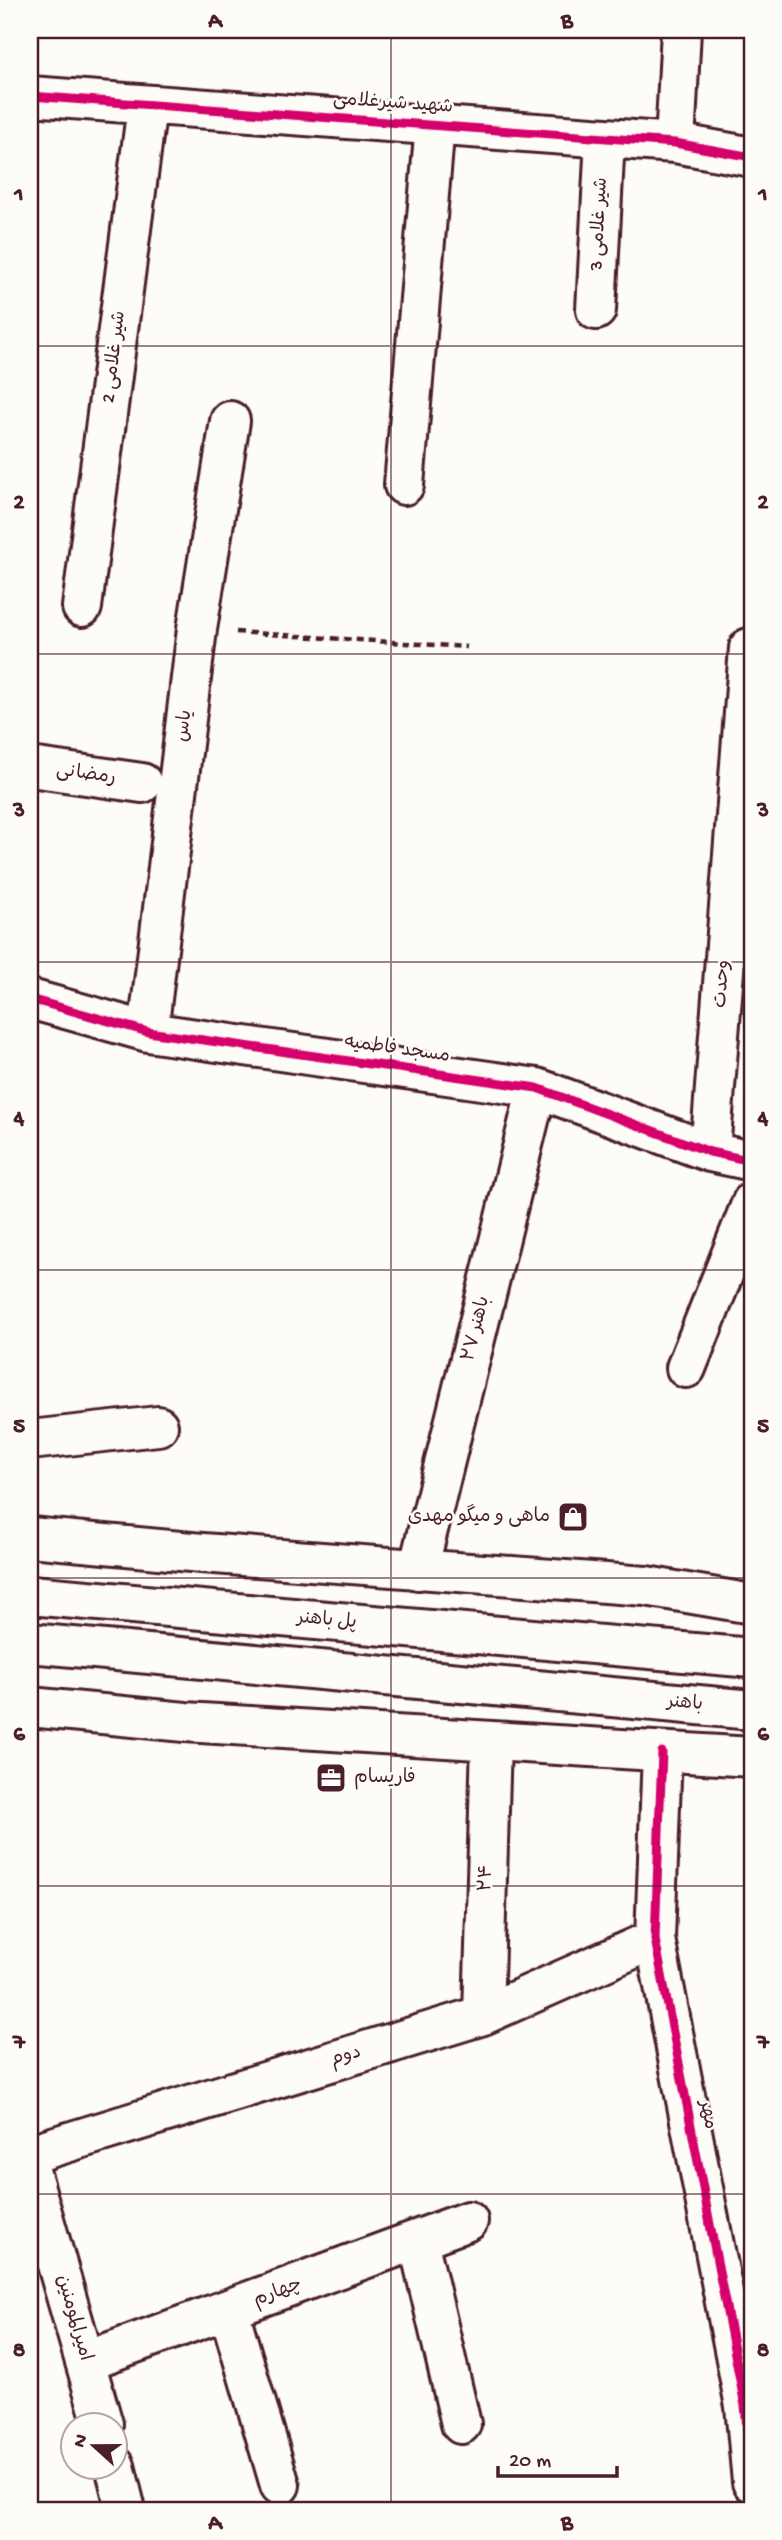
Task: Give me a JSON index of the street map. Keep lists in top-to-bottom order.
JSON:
{
  "streets": {
    "street": [
      "شهید شیرغلامی",
      "شیر غلامی 3",
      "شیر غلامی 2",
      "یاس",
      "رمضانی",
      "وحدت",
      "مسجد فاطمیه",
      "باهنر ۲۷",
      "پل باهنر",
      "باهنر",
      "۲۴",
      "دوم",
      "مهر",
      "چهارم",
      "امیرالمومنین"
    ]
  },
  "crossings": [
    ["شهید شیرغلامی", "شیر غلامی 3"],
    ["شهید شیرغلامی", "شیر غلامی 2"],
    ["یاس", "مسجد فاطمیه"],
    ["وحدت", "مسجد فاطمیه"],
    ["مسجد فاطمیه", "باهنر ۲۷"],
    ["۲۴", "دوم"],
    ["دوم", "مهر"],
    ["چهارم", "امیرالمومنین"]
  ],
  "places": {
    "shop": ["ماهی و میگو مهدی"],
    "office": ["فاریسام"]
  },
  "scale_bar": "20 m",
  "north": "left",
  "grid": {
    "columns": ["A", "B"],
    "rows": [
      "1",
      "2",
      "3",
      "4",
      "5",
      "6",
      "7",
      "8"
    ]
  }
}
